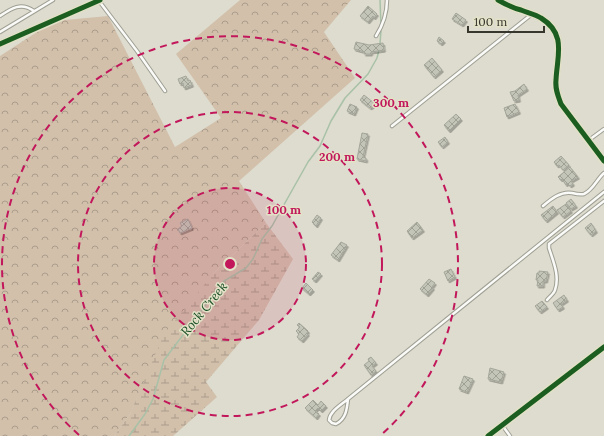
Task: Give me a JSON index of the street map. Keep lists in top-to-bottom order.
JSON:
{
  "water": ["Rock Creek"],
  "scale_bar": "100 m",
  "rings": ["300 m", "200 m", "100 m"]
}
